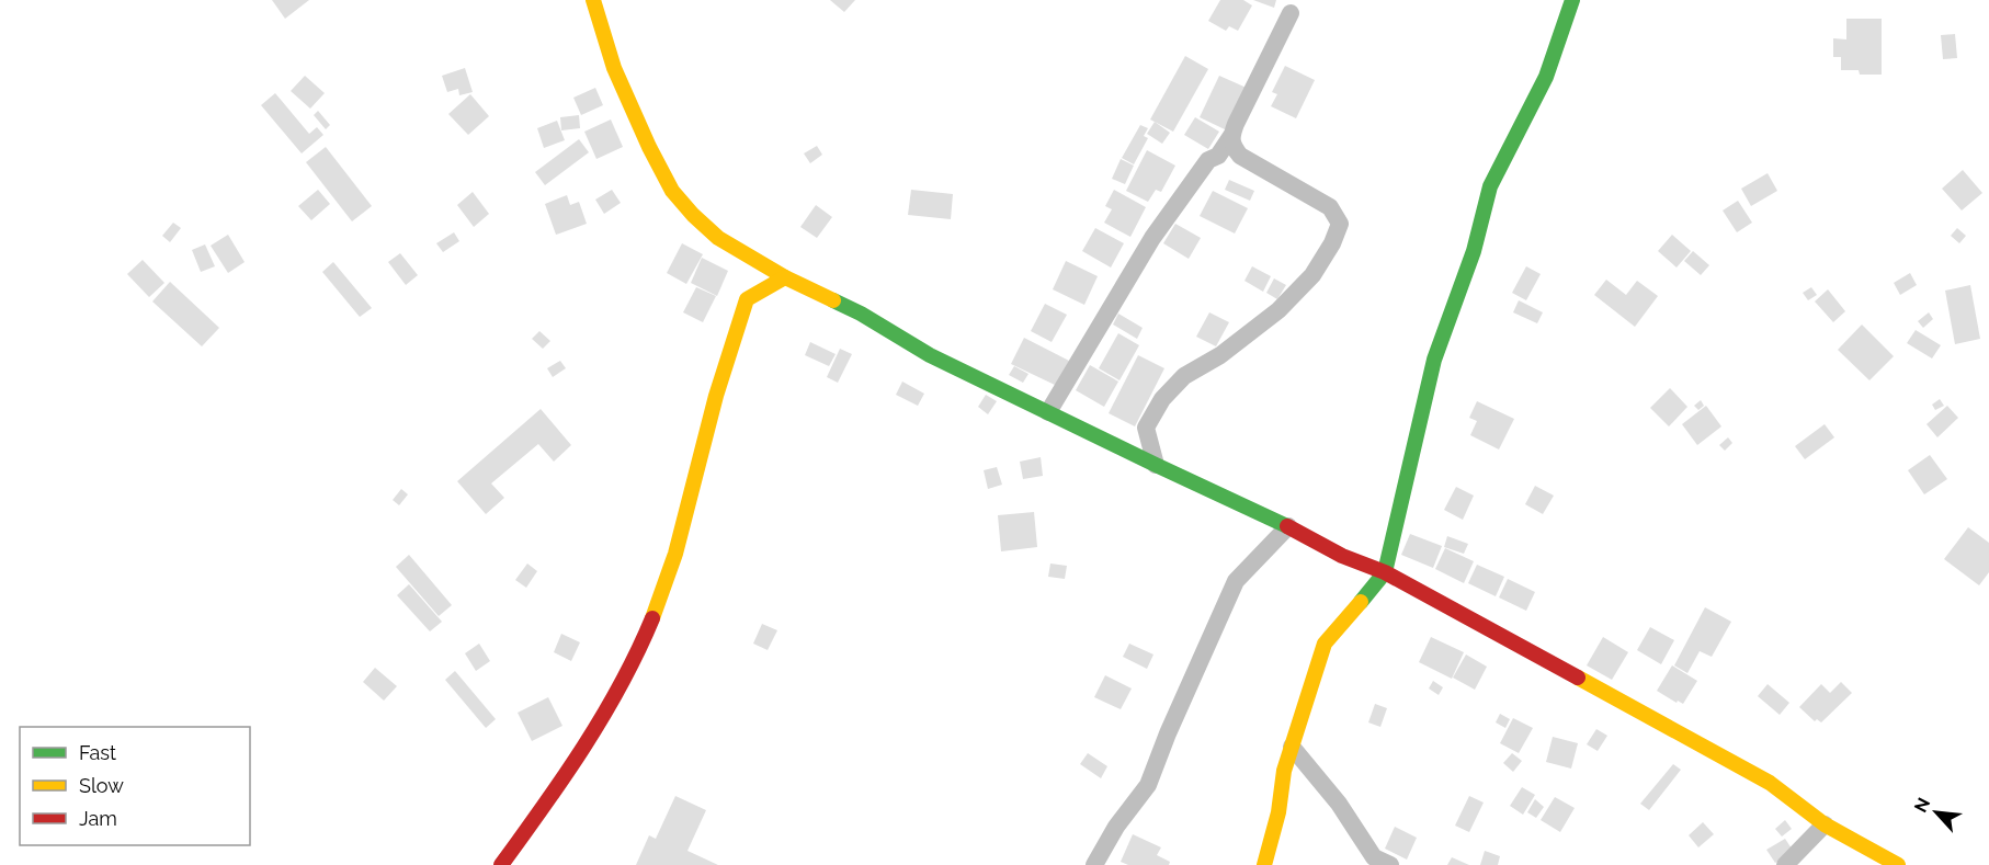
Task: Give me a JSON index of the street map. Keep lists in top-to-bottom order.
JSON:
{
  "legend": ["Fast", "Slow", "Jam"],
  "north": "top left"
}
